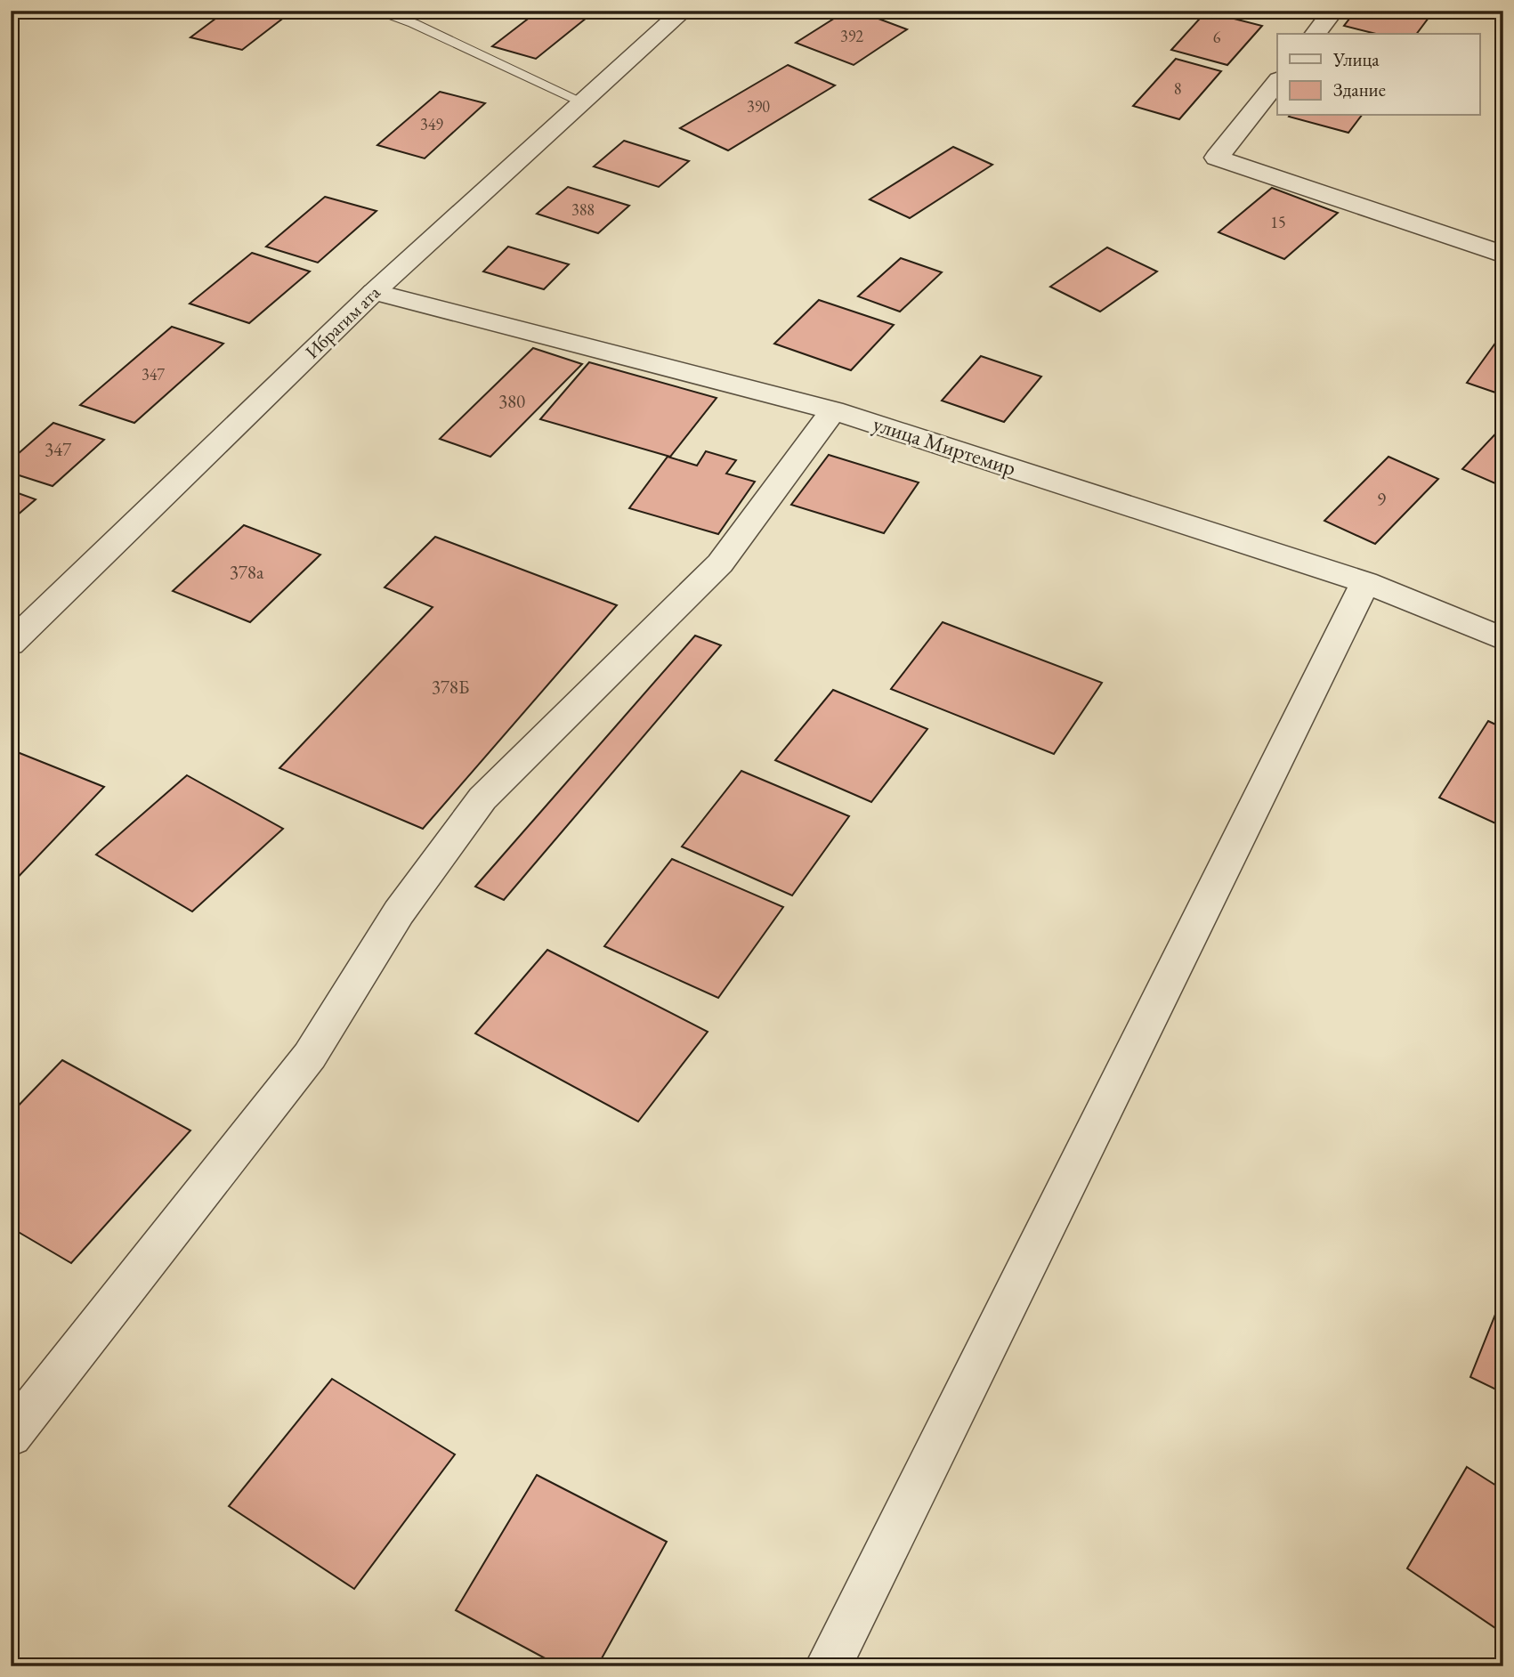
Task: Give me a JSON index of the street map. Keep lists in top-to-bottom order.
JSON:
{
  "streets": {
    "street": ["Ибрагим ата", "улица Миртемир"]
  },
  "crossings": [
    ["Ибрагим ата", "улица Миртемир"]
  ],
  "house_numbers": [
    "392",
    "6",
    "8",
    "390",
    "349",
    "388",
    "15",
    "347",
    "380",
    "347",
    "9",
    "378а",
    "378Б"
  ],
  "legend": ["Улица", "Здание"]
}
